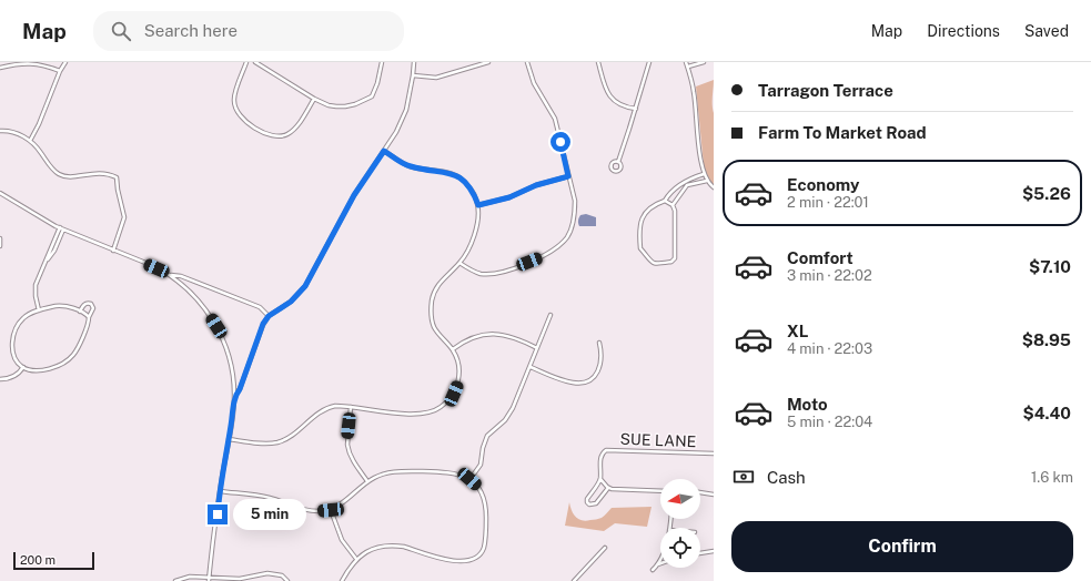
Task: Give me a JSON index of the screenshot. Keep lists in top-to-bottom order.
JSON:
{
  "streets": {
    "street": ["SUE LANE"]
  },
  "scale_bar": "200 m",
  "north": "left",
  "page": {
    "header": "Map",
    "search": "Search here",
    "nav": ["Map", "Directions", "Saved"],
    "banner": ["Tarragon Terrace", "Farm To Market Road"],
    "list": [
      {
        "name": "Economy",
        "note": "2 min · 22:01",
        "value": "$5.26"
      },
      {
        "name": "Comfort",
        "note": "3 min · 22:02",
        "value": "$7.10"
      },
      {
        "name": "XL",
        "note": "4 min · 22:03",
        "value": "$8.95"
      },
      {
        "name": "Moto",
        "note": "5 min · 22:04",
        "value": "$4.40"
      }
    ],
    "pay": ["Cash", "1.6 km"],
    "bubble": "5 min",
    "buttons": "Confirm",
    "scale": "200 m"
  }
}
